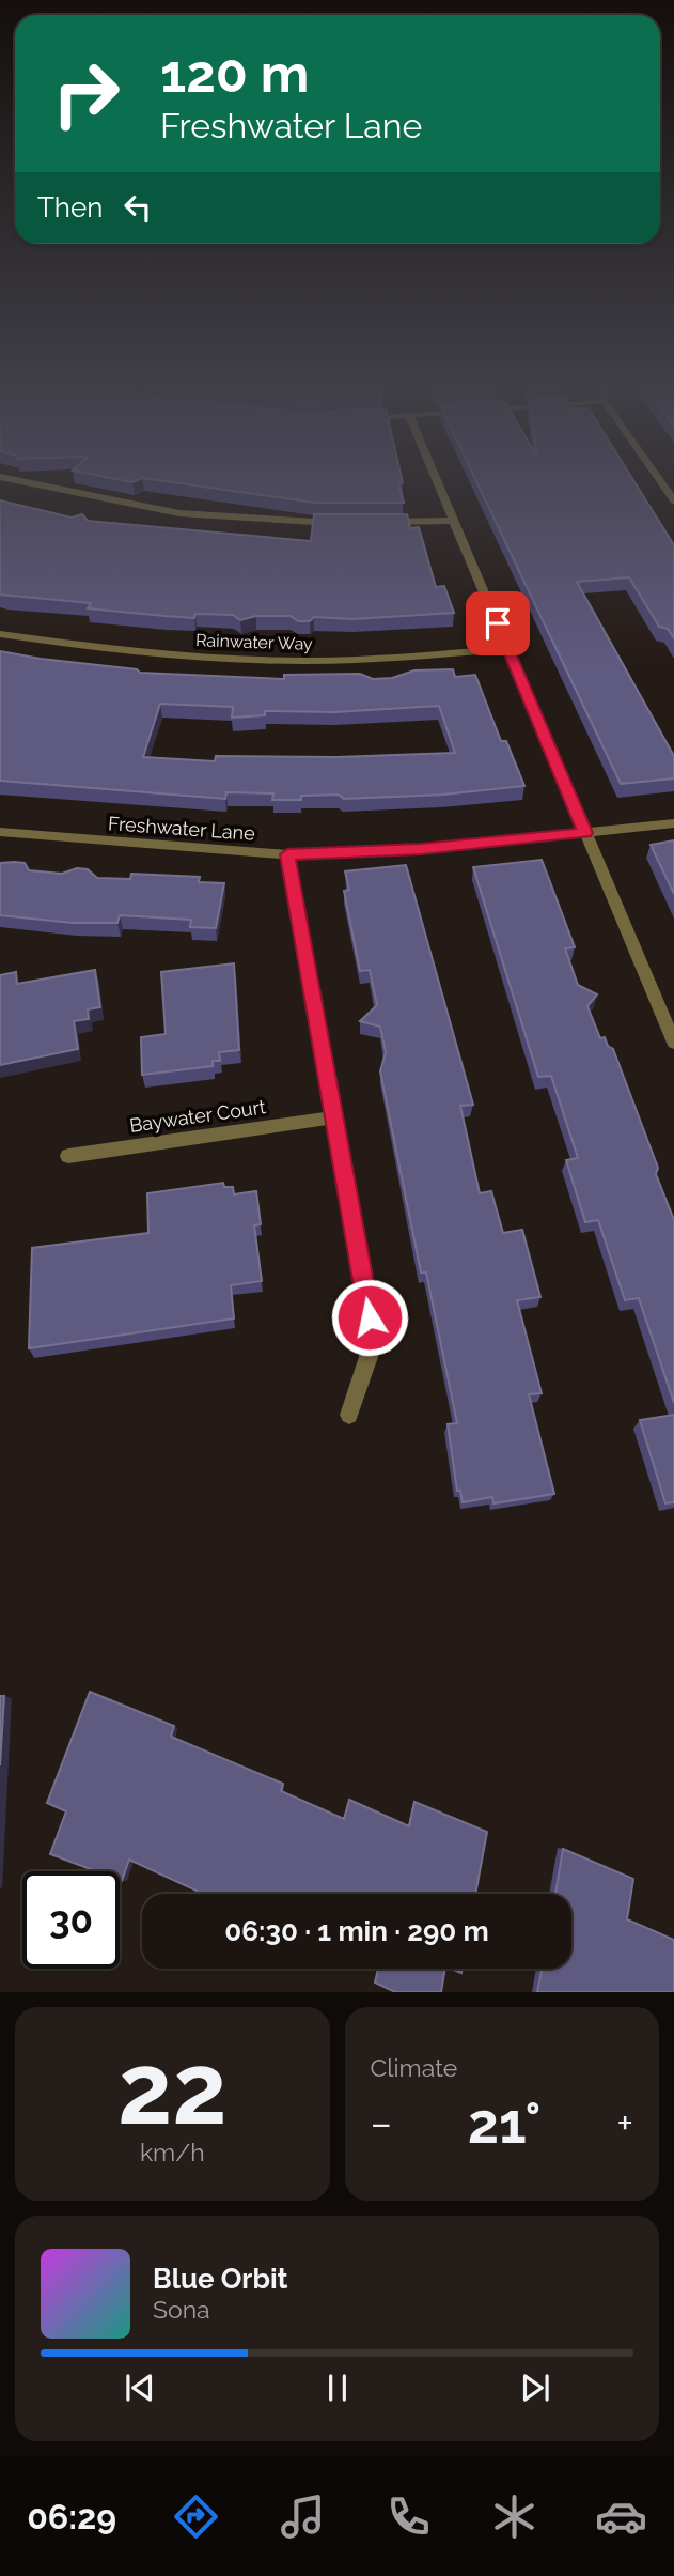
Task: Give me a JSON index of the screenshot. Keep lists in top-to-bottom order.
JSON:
{
  "streets": {
    "street": ["Rainwater Way", "Freshwater Lane", "Baywater Court"]
  },
  "page": {
    "turn": ["120 m", "Freshwater Lane"],
    "then": "Then",
    "limit": "30",
    "trip": "06:30 · 1 min · 290 m",
    "tile": [
      ["22", "km/h"],
      "Climate"
    ],
    "heat": ["−", "21°", "+"],
    "song": ["Blue Orbit", "Sona"],
    "tabs": "06:29"
  }
}
